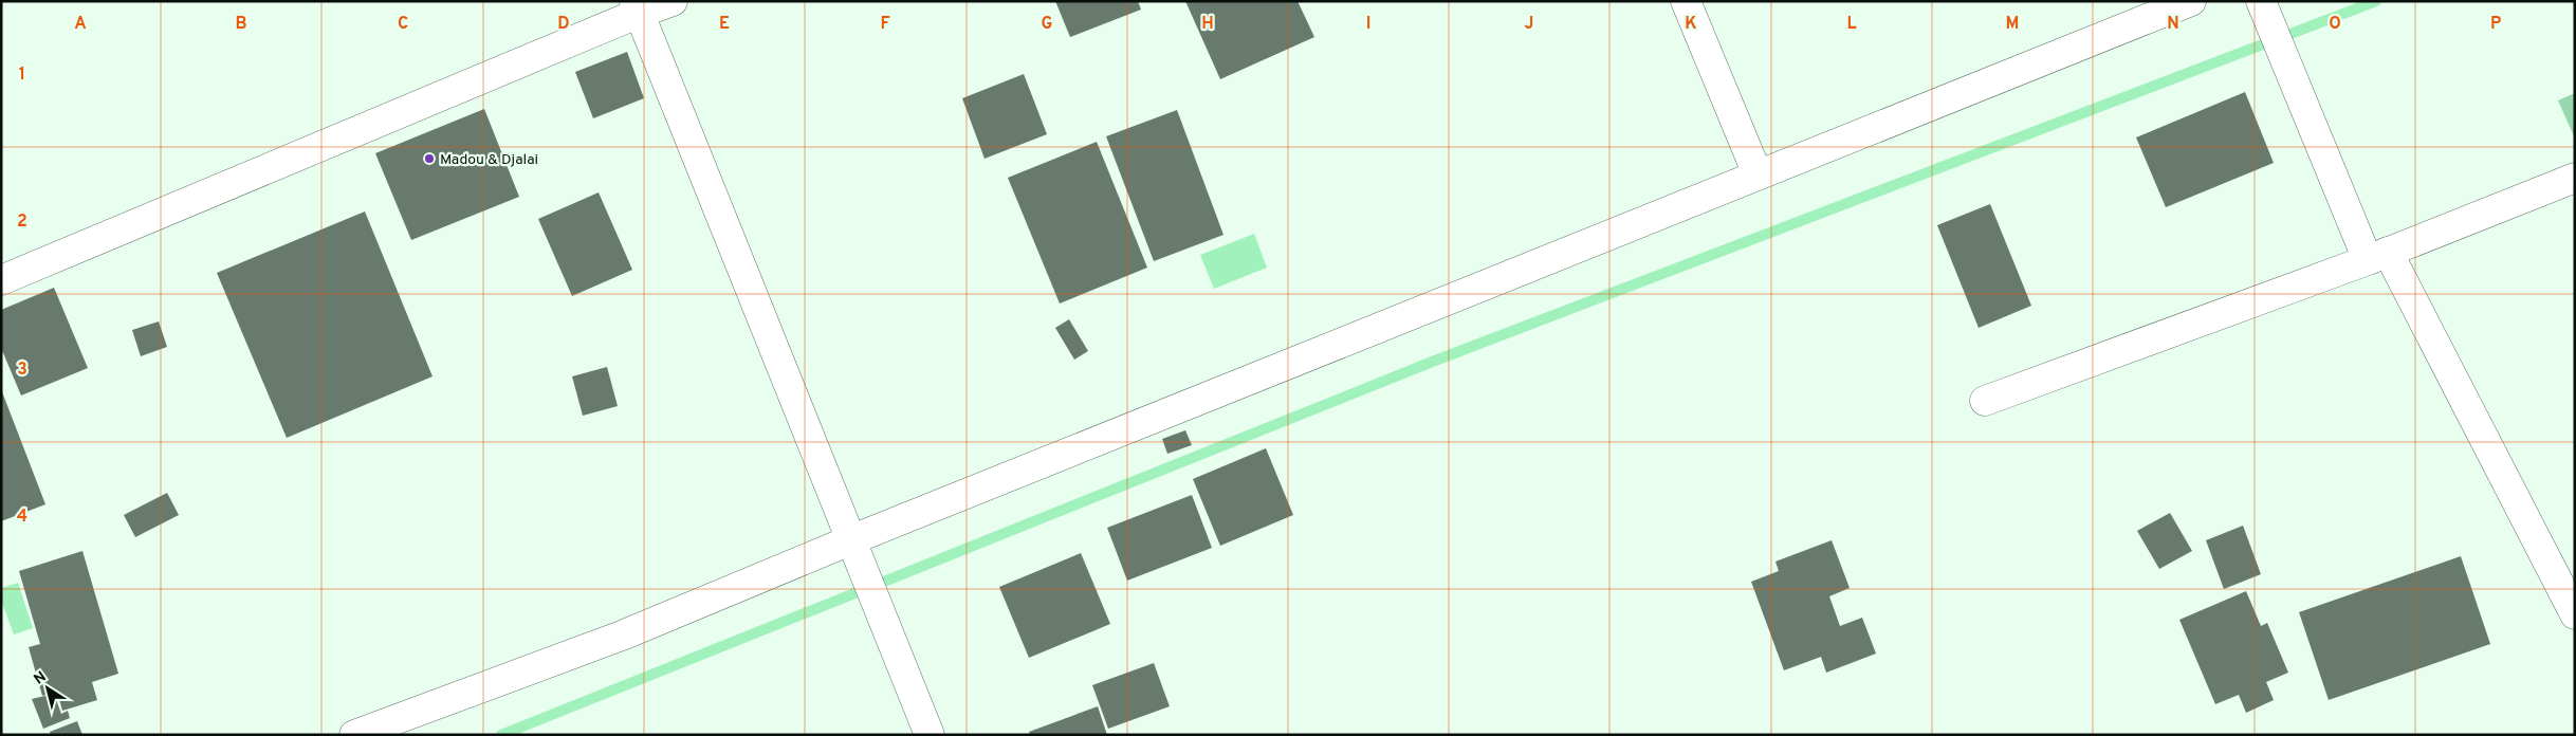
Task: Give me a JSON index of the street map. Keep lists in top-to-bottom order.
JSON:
{
  "places": ["Madou & Djalai"],
  "north": "top left",
  "grid": {
    "columns": [
      "A",
      "B",
      "C",
      "D",
      "E",
      "F",
      "G",
      "H",
      "I",
      "J",
      "K",
      "L",
      "M",
      "N",
      "O",
      "P"
    ],
    "rows": [
      "1",
      "2",
      "3",
      "4"
    ]
  }
}
